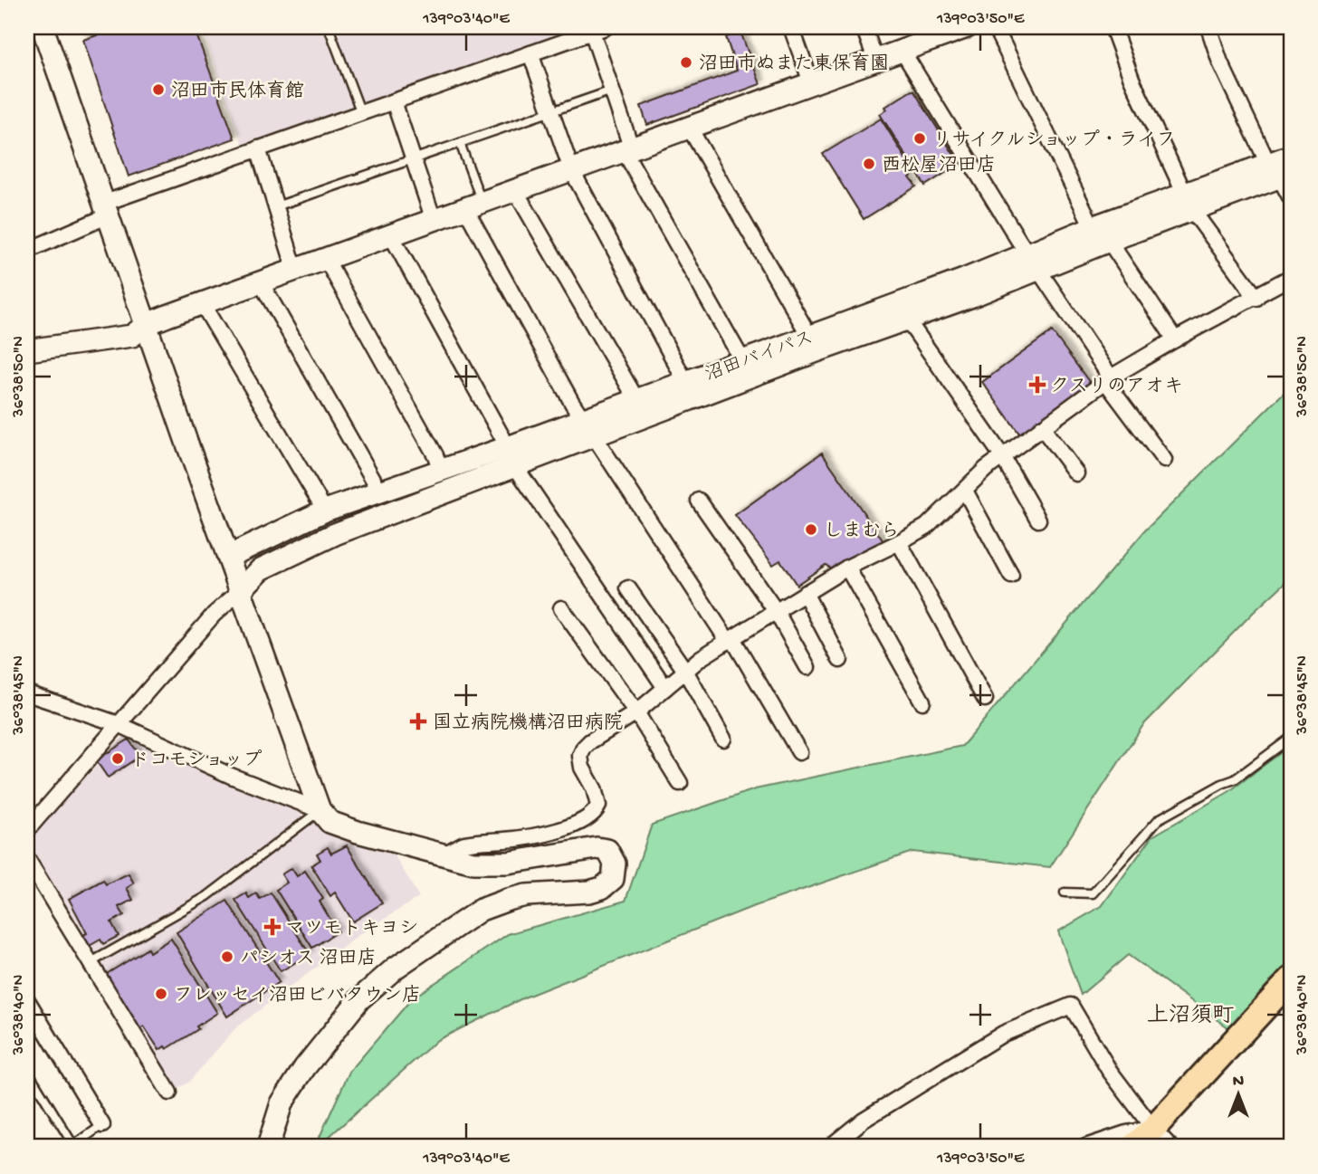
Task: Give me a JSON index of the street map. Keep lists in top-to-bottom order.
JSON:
{
  "streets": {
    "street": ["沼田バイパス"]
  },
  "districts": ["上沼須町"],
  "places": {
    "other": [
      "沼田市ぬまた東保育園",
      "沼田市民体育館",
      "リサイクルショップ・ライフ",
      "西松屋沼田店",
      "しまむら",
      "ドコモショップ",
      "パシオス 沼田店",
      "フレッセイ沼田ビバタウン店"
    ],
    "health": ["クスリのアオキ", "国立病院機構沼田病院", "マツモトキヨシ"]
  },
  "north": "top",
  "coordinates": [
    "139°03'40\"E",
    "139°03'50\"E",
    "36°38'50\"N",
    "36°38'45\"N",
    "36°38'40\"N"
  ]
}
